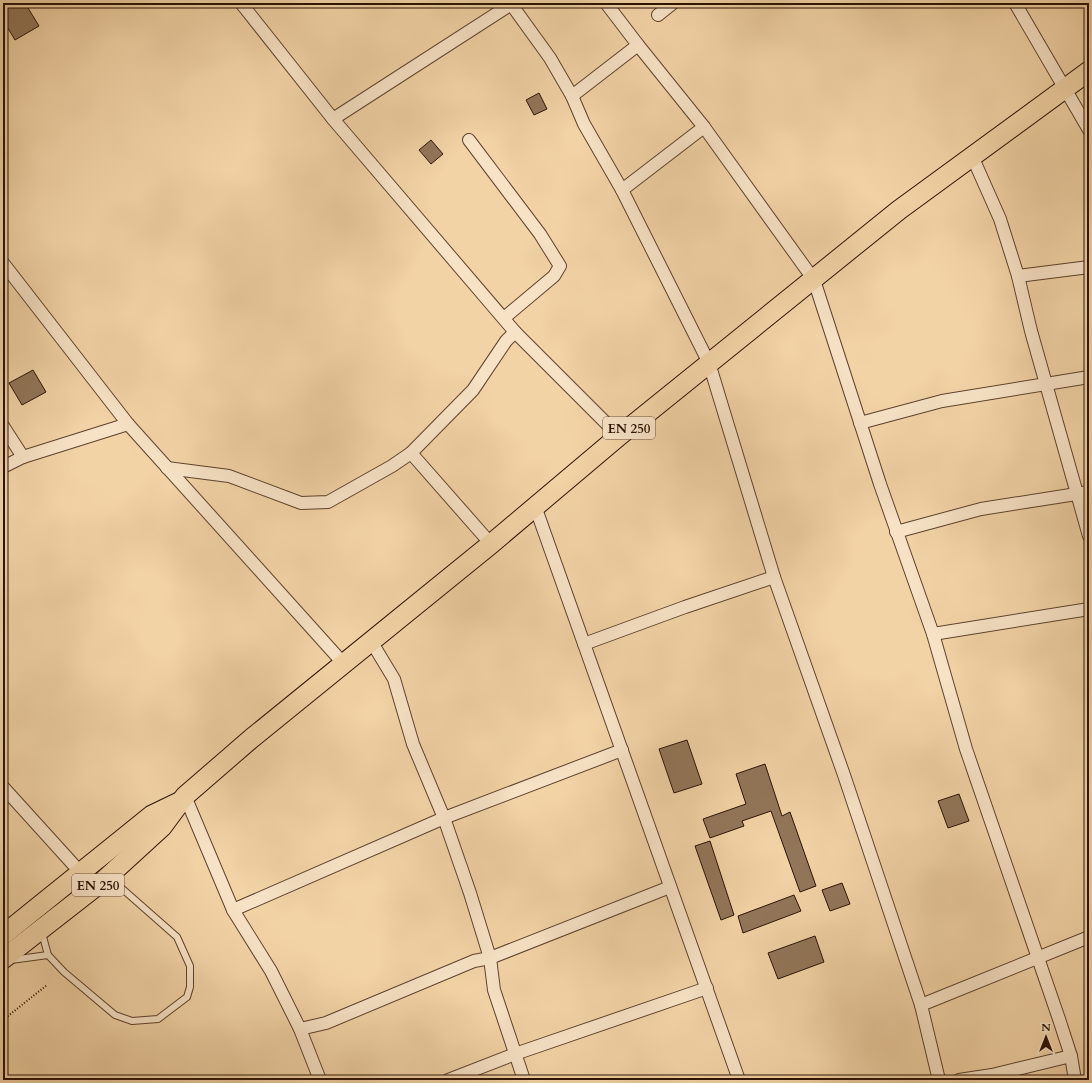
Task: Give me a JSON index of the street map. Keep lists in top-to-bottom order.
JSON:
{
  "streets": {
    "main road": ["EN 250"]
  },
  "north": "top"
}
